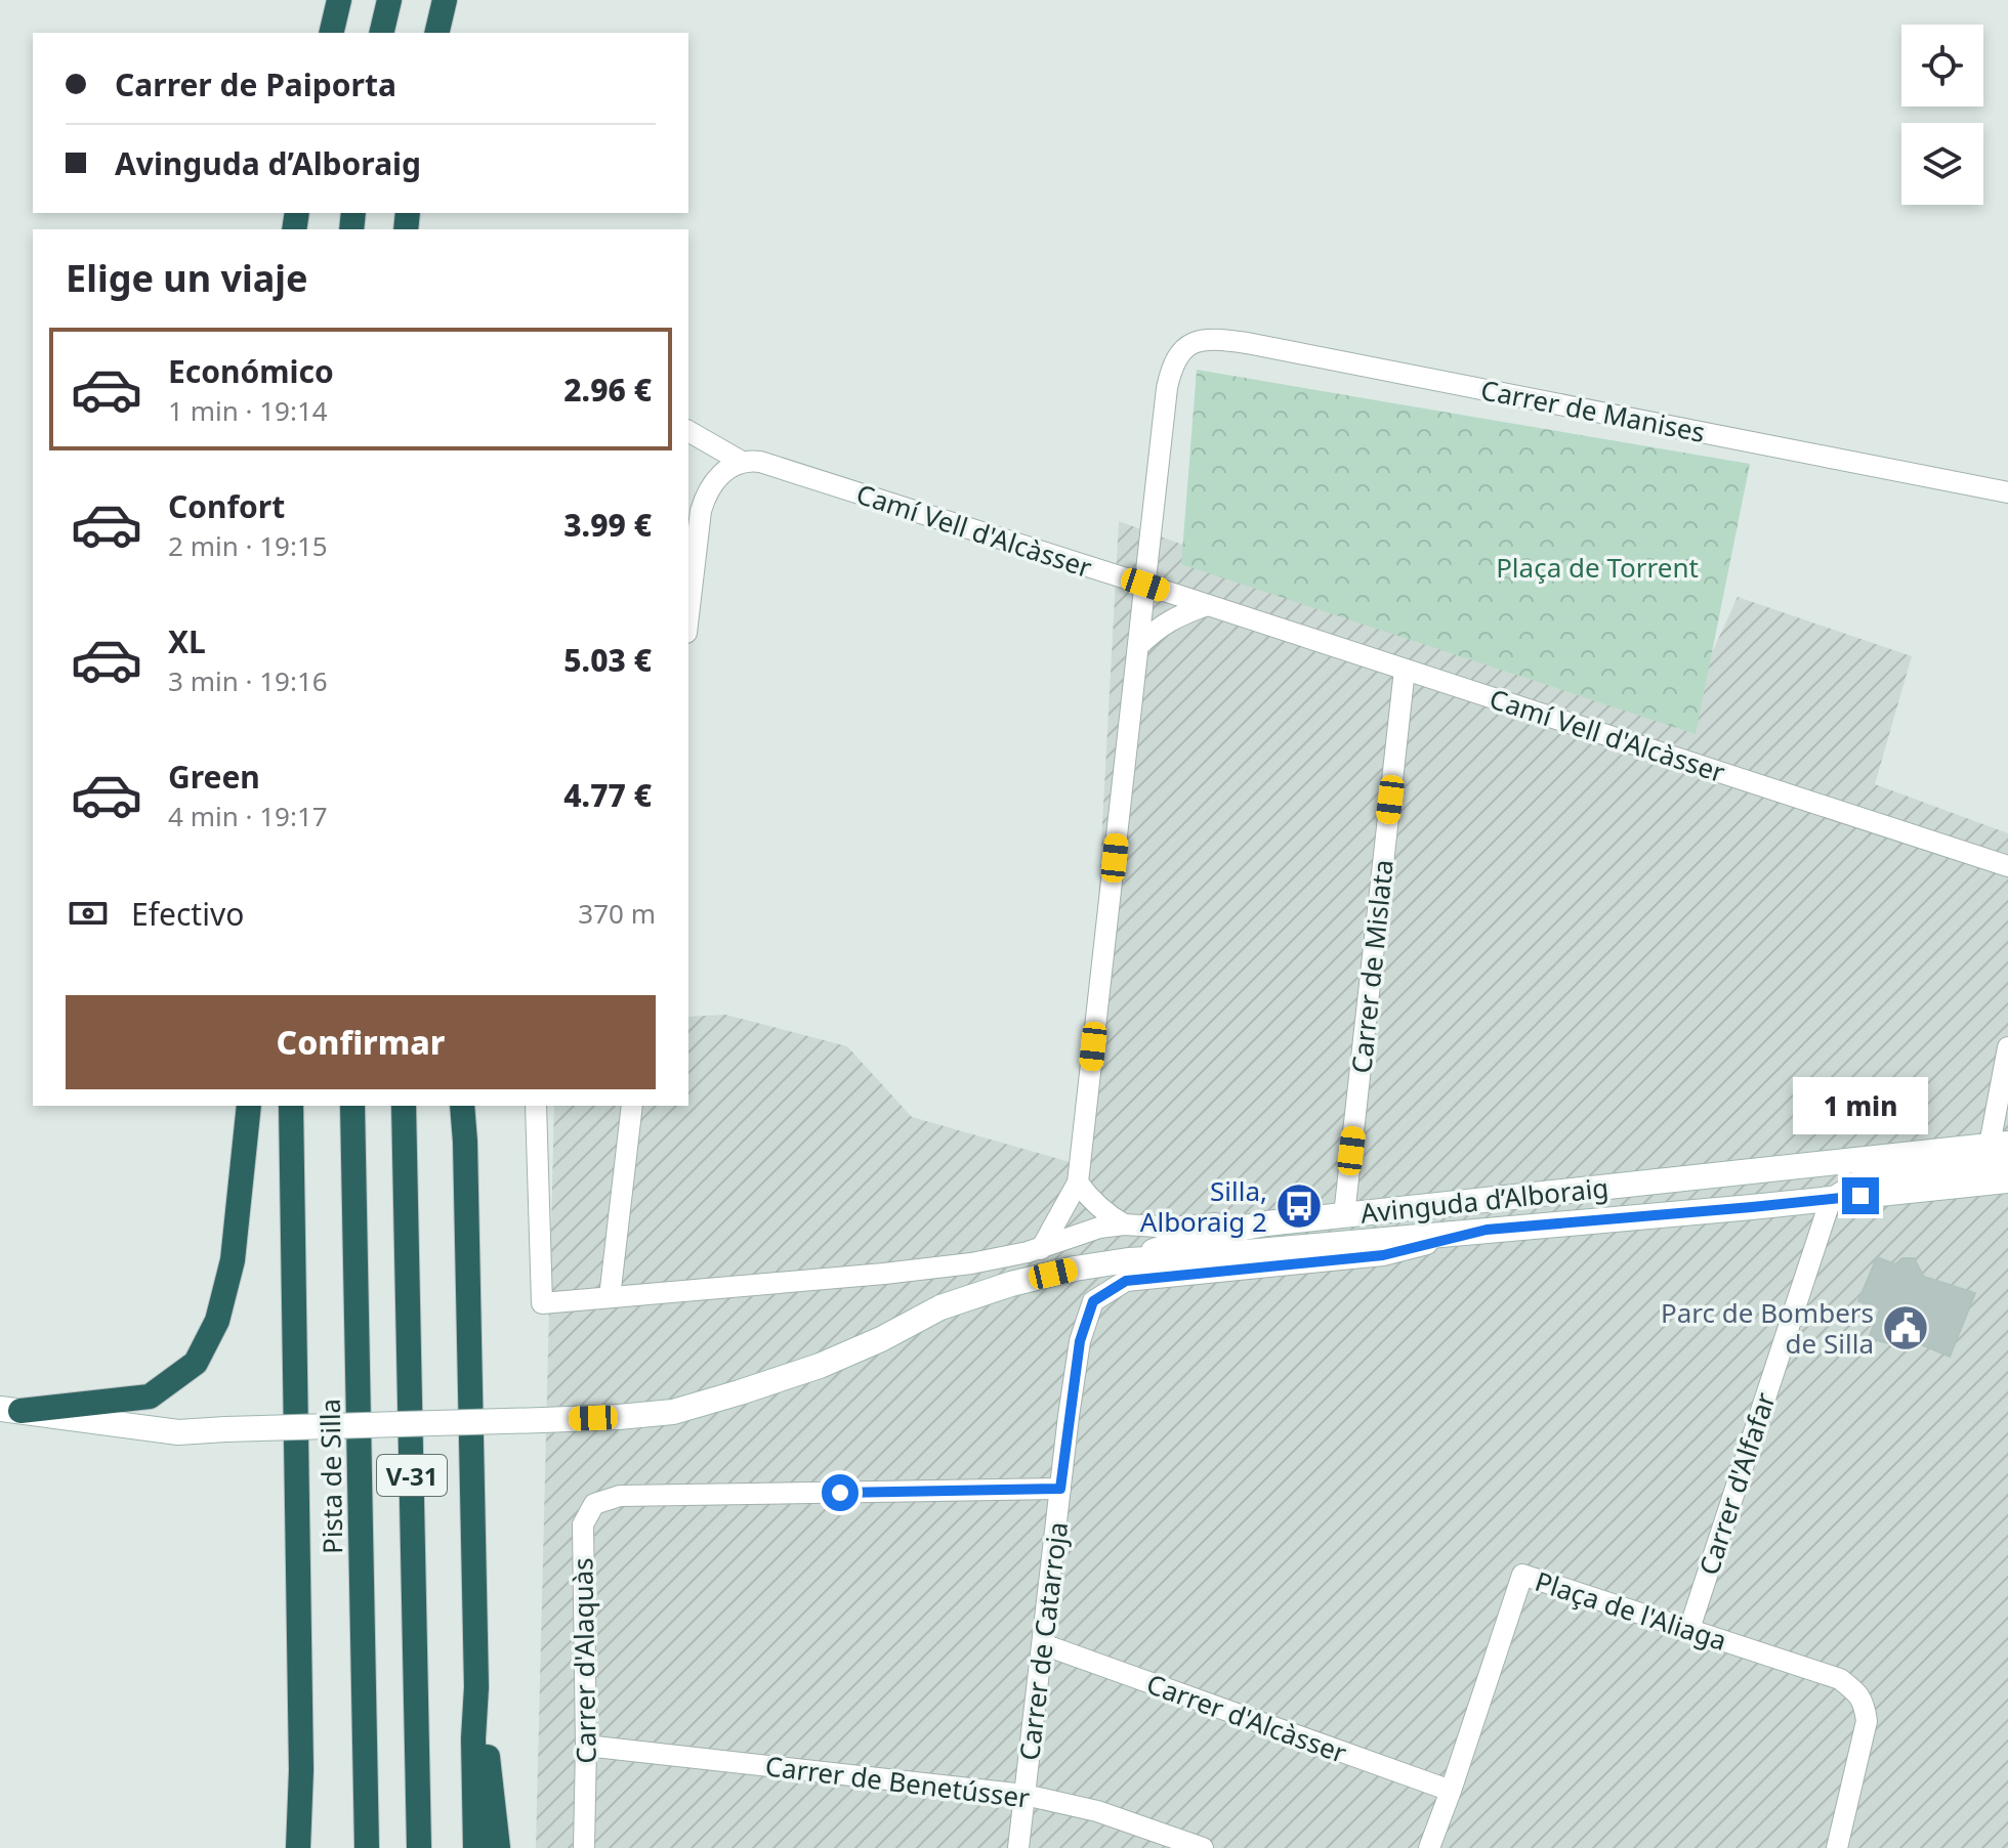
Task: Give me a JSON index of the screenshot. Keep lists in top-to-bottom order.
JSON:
{
  "streets": {
    "highway": ["V-31", "Pista de Silla"],
    "street": [
      "Carrer de Manises",
      "Camí Vell d'Alcàsser",
      "Carrer de Mislata",
      "Avinguda d’Alboraig",
      "Carrer d'Alfafar",
      "Plaça de l'Aliaga",
      "Carrer de Catarroja",
      "Carrer d'Alaquàs",
      "Carrer d'Alcàsser",
      "Carrer de Benetússer"
    ]
  },
  "crossings": [
    ["Carrer de Manises", "Camí Vell d'Alcàsser"],
    ["Camí Vell d'Alcàsser", "Carrer de Mislata"],
    ["Carrer de Mislata", "Avinguda d’Alboraig"],
    ["Avinguda d’Alboraig", "Carrer d'Alfafar"],
    ["Avinguda d’Alboraig", "Carrer de Catarroja"],
    ["Carrer d'Alfafar", "Plaça de l'Aliaga"],
    ["Plaça de l'Aliaga", "Carrer d'Alcàsser"],
    ["Carrer de Catarroja", "Carrer d'Alaquàs"],
    ["Carrer de Catarroja", "Carrer d'Alcàsser"],
    ["Carrer de Catarroja", "Carrer de Benetússer"],
    ["Carrer d'Alaquàs", "Carrer de Benetússer"]
  ],
  "parks": ["Plaça de Torrent"],
  "places": {
    "bus stop": ["Silla, Alboraig 2"],
    "public building": ["Parc de Bombers de Silla"]
  },
  "page": {
    "banner": ["Carrer de Paiporta", "Avinguda d’Alboraig"],
    "heading": "Elige un viaje",
    "list": [
      {
        "name": "Económico",
        "note": "1 min · 19:14",
        "value": "2.96 €"
      },
      {
        "name": "Confort",
        "note": "2 min · 19:15",
        "value": "3.99 €"
      },
      {
        "name": "XL",
        "note": "3 min · 19:16",
        "value": "5.03 €"
      },
      {
        "name": "Green",
        "note": "4 min · 19:17",
        "value": "4.77 €"
      }
    ],
    "pay": ["Efectivo", "370 m"],
    "buttons": "Confirmar",
    "bubble": "1 min"
  }
}
